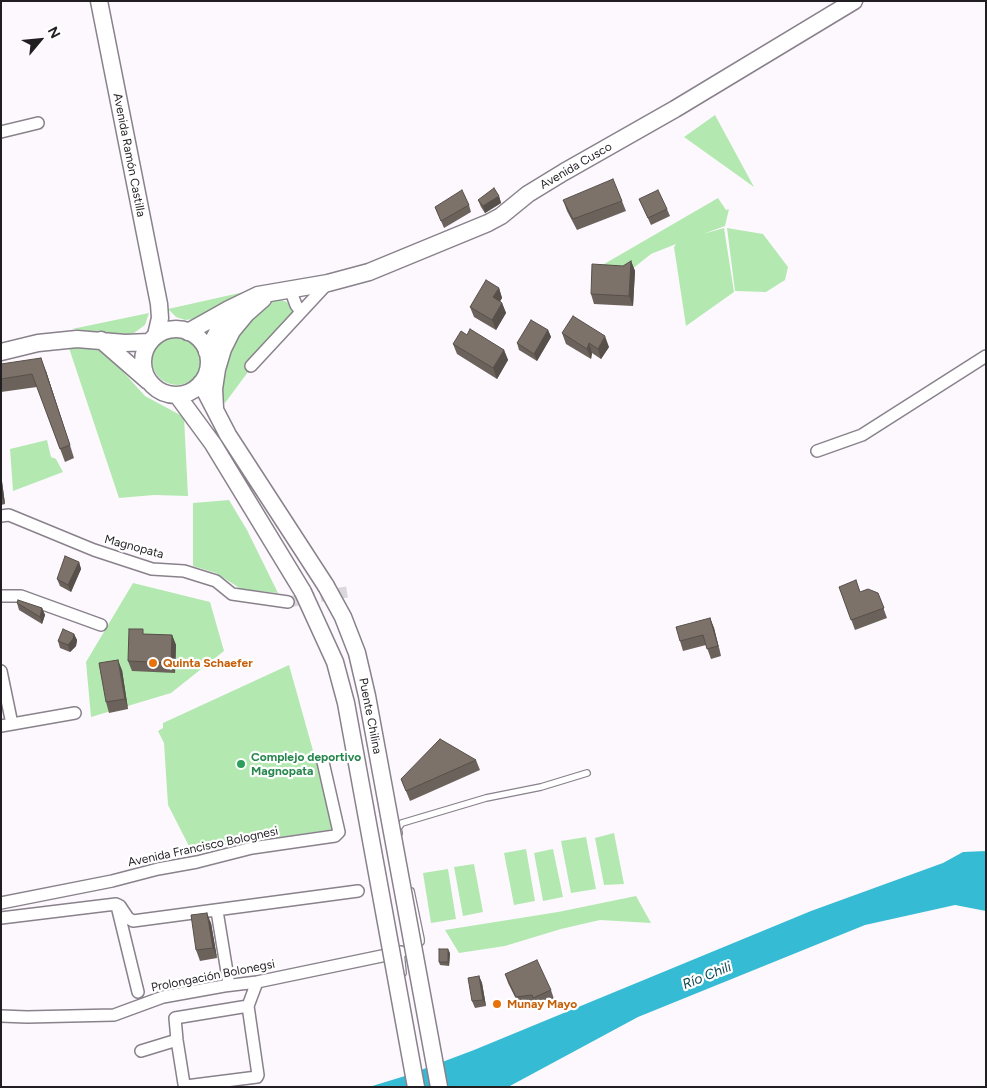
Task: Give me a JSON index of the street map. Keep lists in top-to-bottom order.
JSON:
{
  "streets": {
    "main road": ["Avenida Ramón Castilla", "Avenida Cusco", "Puente Chilina"],
    "street": ["Magnopata", "Avenida Francisco Bolognesi", "Prolongación Bolonegsi"]
  },
  "crossings": [
    ["Avenida Ramón Castilla", "Avenida Cusco"],
    ["Avenida Ramón Castilla", "Puente Chilina"],
    ["Avenida Cusco", "Puente Chilina"]
  ],
  "water": ["Río Chili"],
  "places": ["Quinta Schaefer", "Complejo deportivo Magnopata", "Munay Mayo"],
  "north": "top right"
}
